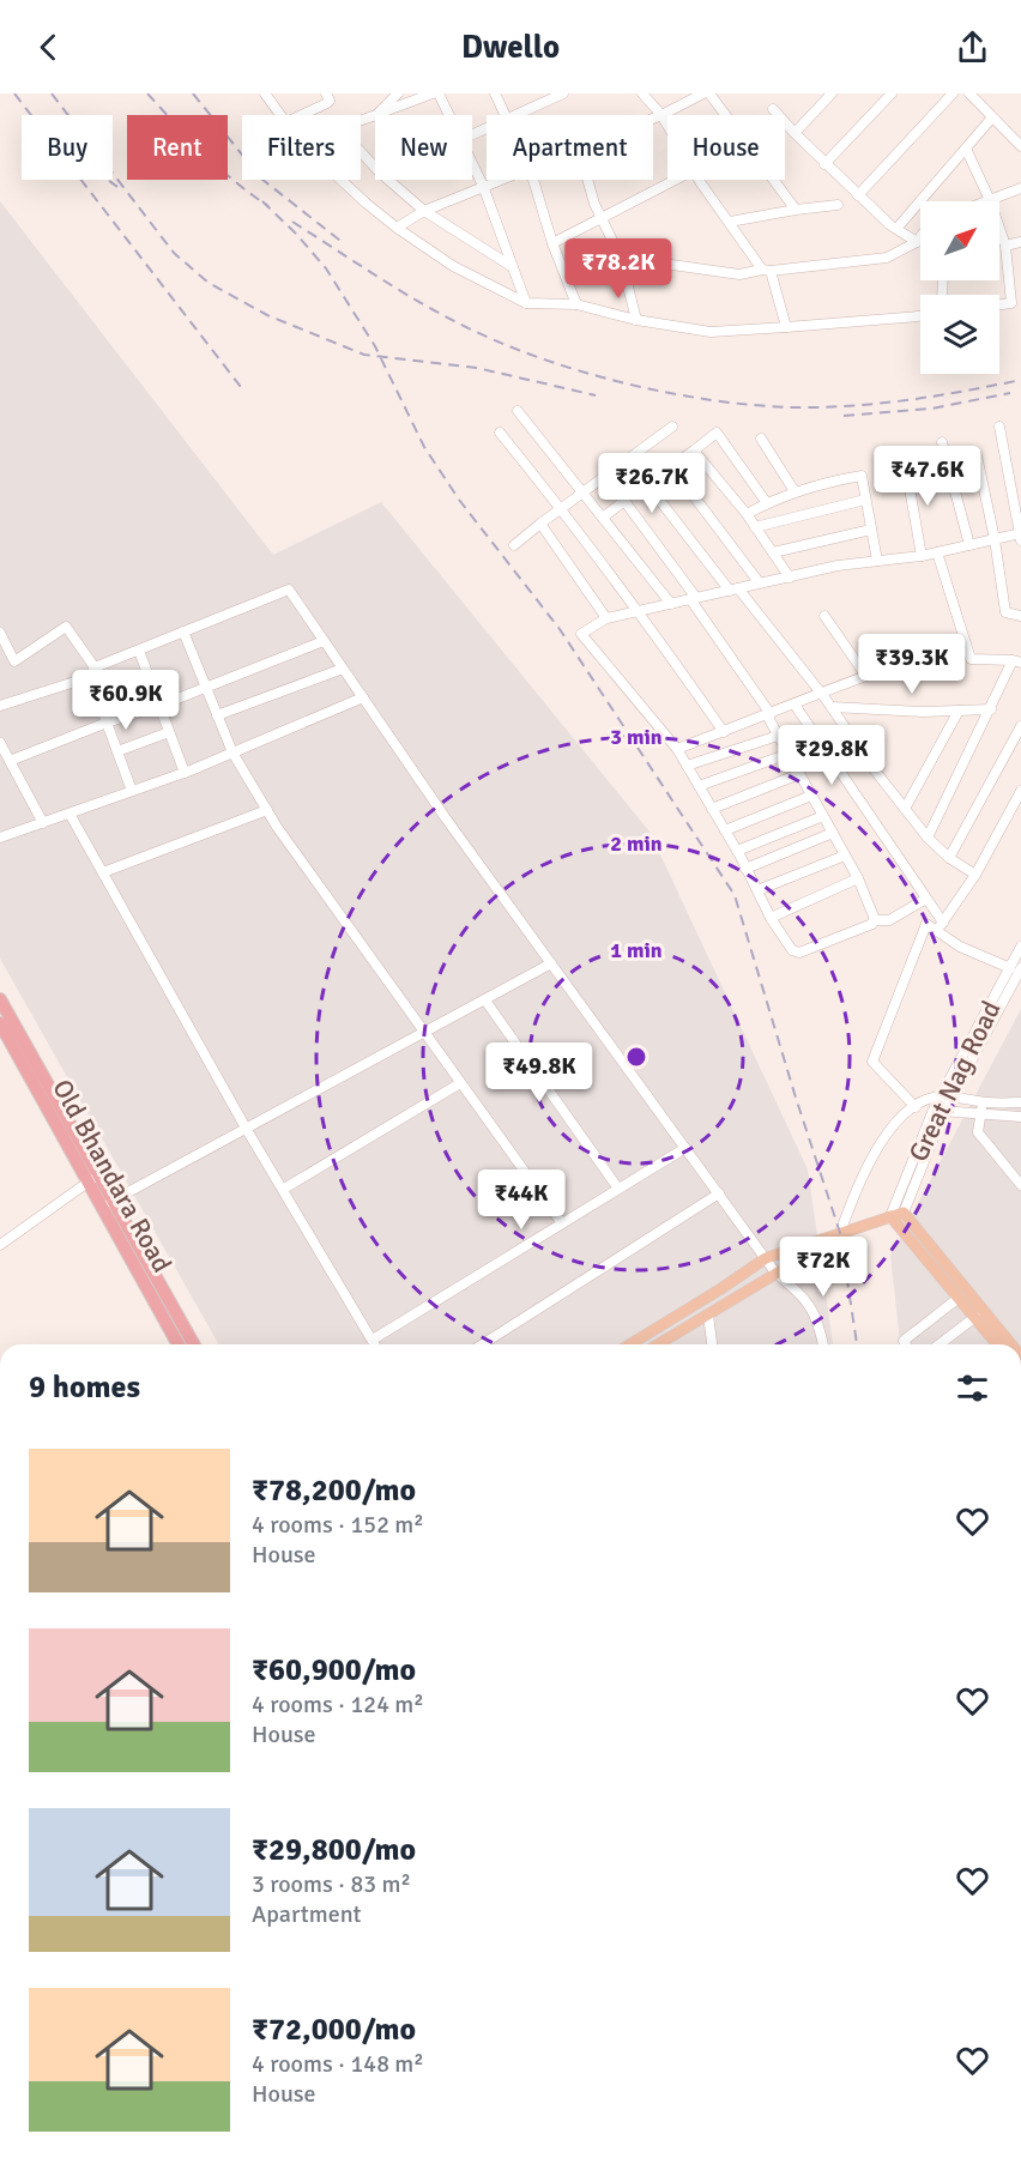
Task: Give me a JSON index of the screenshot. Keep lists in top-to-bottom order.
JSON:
{
  "streets": {
    "highway": ["Old Bhandara Road"],
    "street": ["Great Nag Road"]
  },
  "north": "top right",
  "page": {
    "header": "Dwello",
    "chip": [
      "Buy",
      "Rent",
      "Filters",
      "New",
      "Apartment",
      "House"
    ],
    "price": [
      "₹78.2K",
      "₹47.6K",
      "₹26.7K",
      "₹39.3K",
      "₹60.9K",
      "₹29.8K",
      "₹49.8K",
      "₹44K",
      "₹72K"
    ],
    "heading": "9 homes",
    "list": [
      {
        "name": "₹78,200/mo",
        "note": "4 rooms · 152 m² · House"
      },
      {
        "name": "₹60,900/mo",
        "note": "4 rooms · 124 m² · House"
      },
      {
        "name": "₹29,800/mo",
        "note": "3 rooms · 83 m² · Apartment"
      },
      {
        "name": "₹72,000/mo",
        "note": "4 rooms · 148 m² · House"
      }
    ]
  },
  "rings": ["3 min", "2 min", "1 min"]
}
